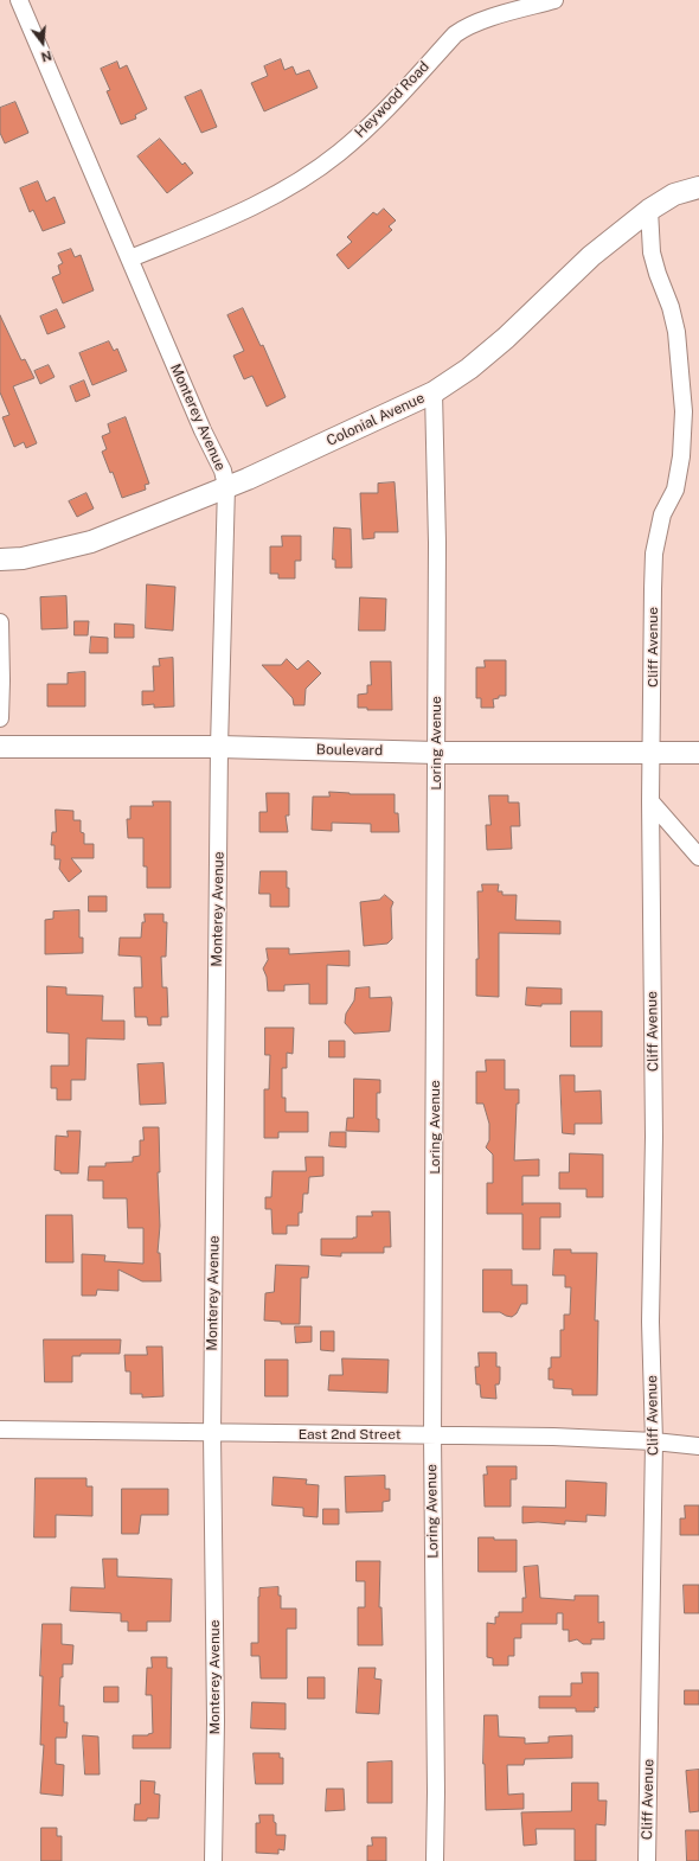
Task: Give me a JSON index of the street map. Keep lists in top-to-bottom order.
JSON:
{
  "streets": {
    "street": [
      "Heywood Road",
      "Monterey Avenue",
      "Colonial Avenue",
      "Cliff Avenue",
      "Loring Avenue",
      "Boulevard",
      "East 2nd Street"
    ]
  },
  "crossings": [
    ["Heywood Road", "Monterey Avenue"],
    ["Monterey Avenue", "Colonial Avenue"],
    ["Monterey Avenue", "Boulevard"],
    ["Monterey Avenue", "East 2nd Street"],
    ["Colonial Avenue", "Cliff Avenue"],
    ["Colonial Avenue", "Loring Avenue"],
    ["Cliff Avenue", "Boulevard"],
    ["Cliff Avenue", "East 2nd Street"],
    ["Loring Avenue", "Boulevard"],
    ["Loring Avenue", "East 2nd Street"]
  ],
  "north": "bottom"
}
